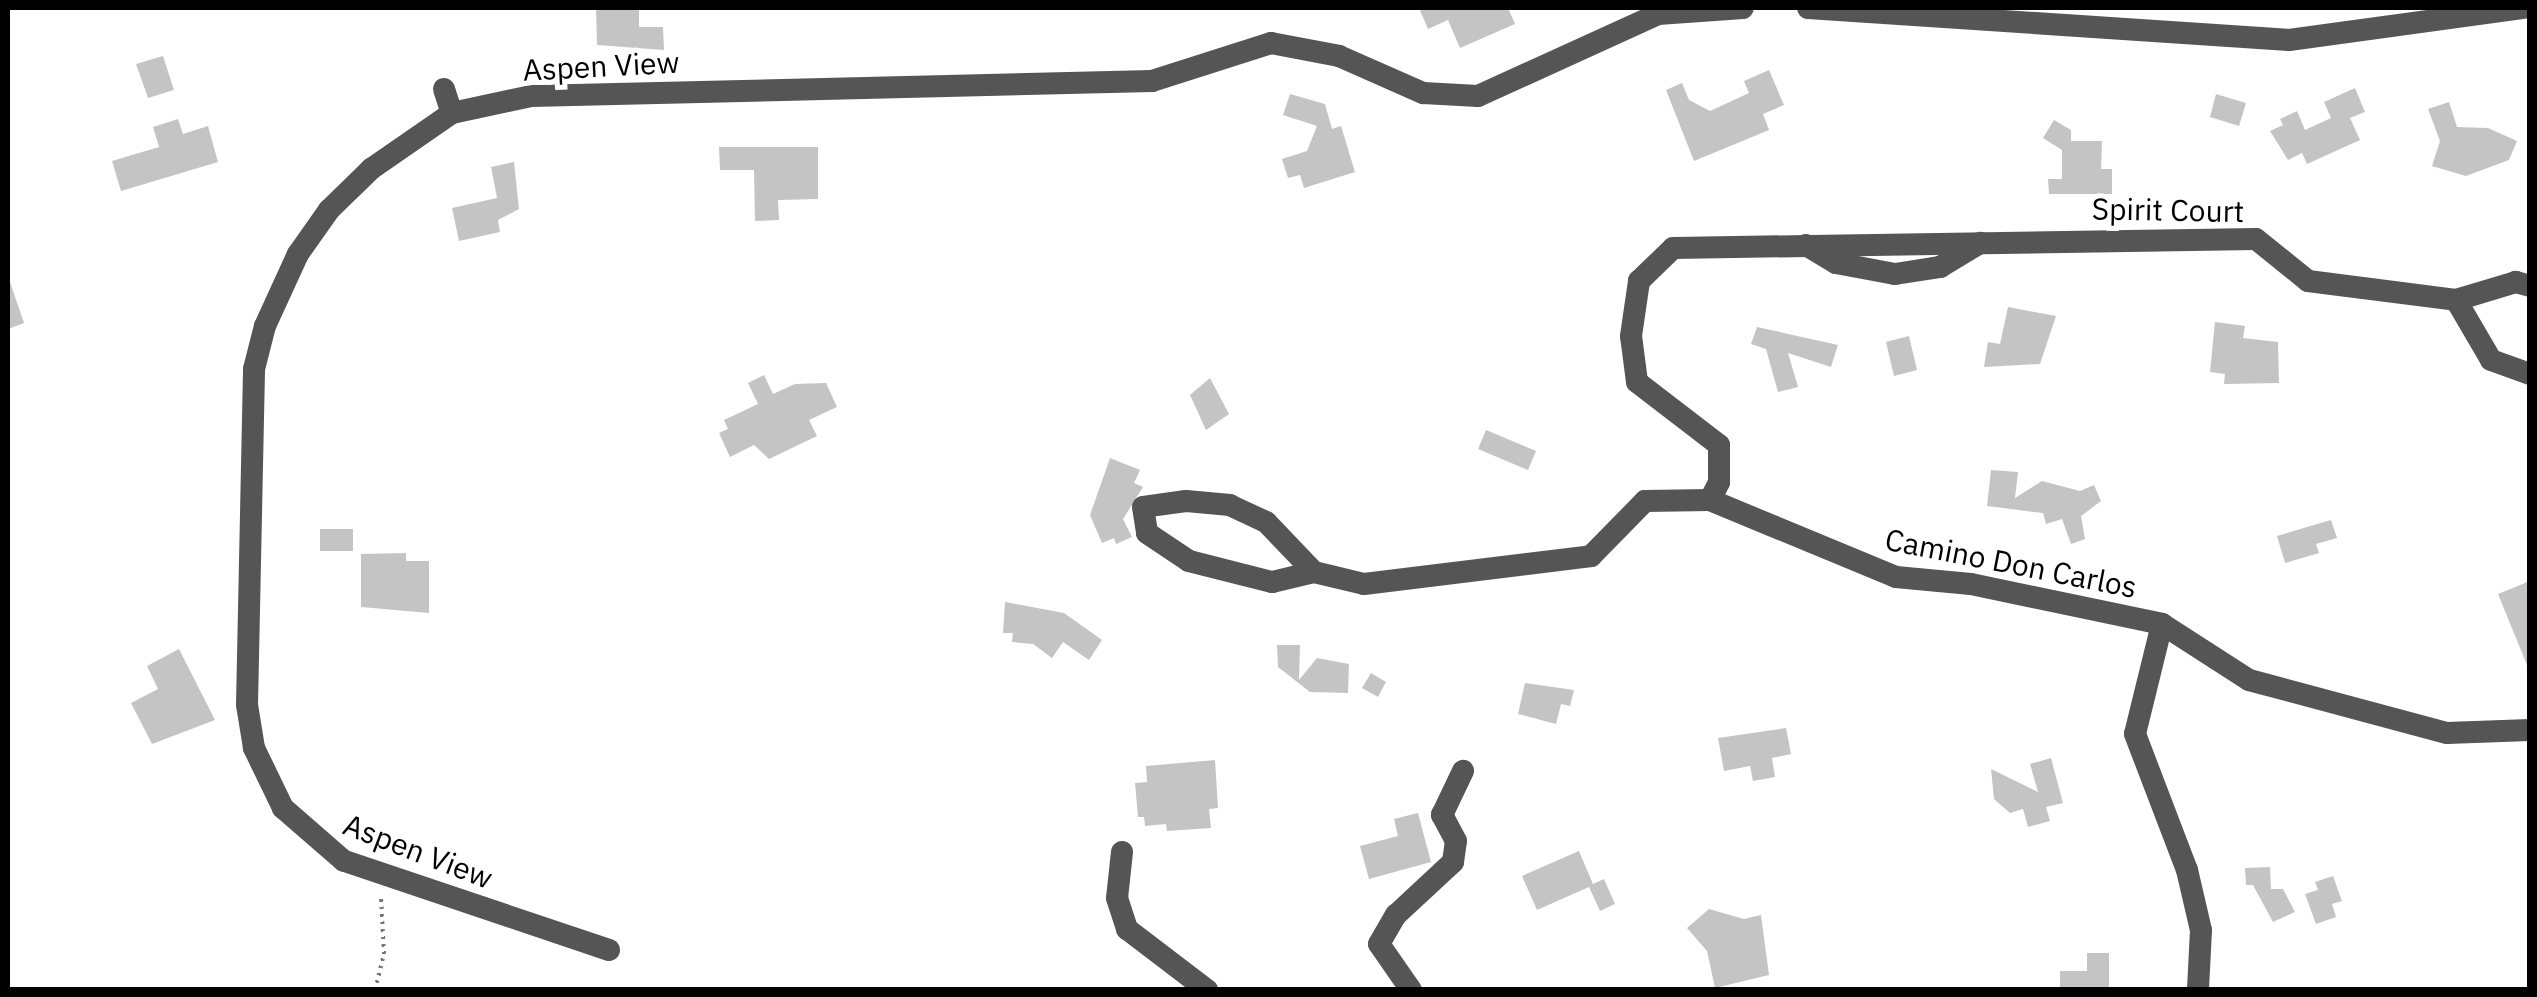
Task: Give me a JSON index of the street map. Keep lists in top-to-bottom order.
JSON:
{
  "streets": {
    "street": ["Aspen View", "Spirit Court", "Camino Don Carlos"]
  },
  "crossings": [
    ["Spirit Court", "Camino Don Carlos"]
  ]
}
